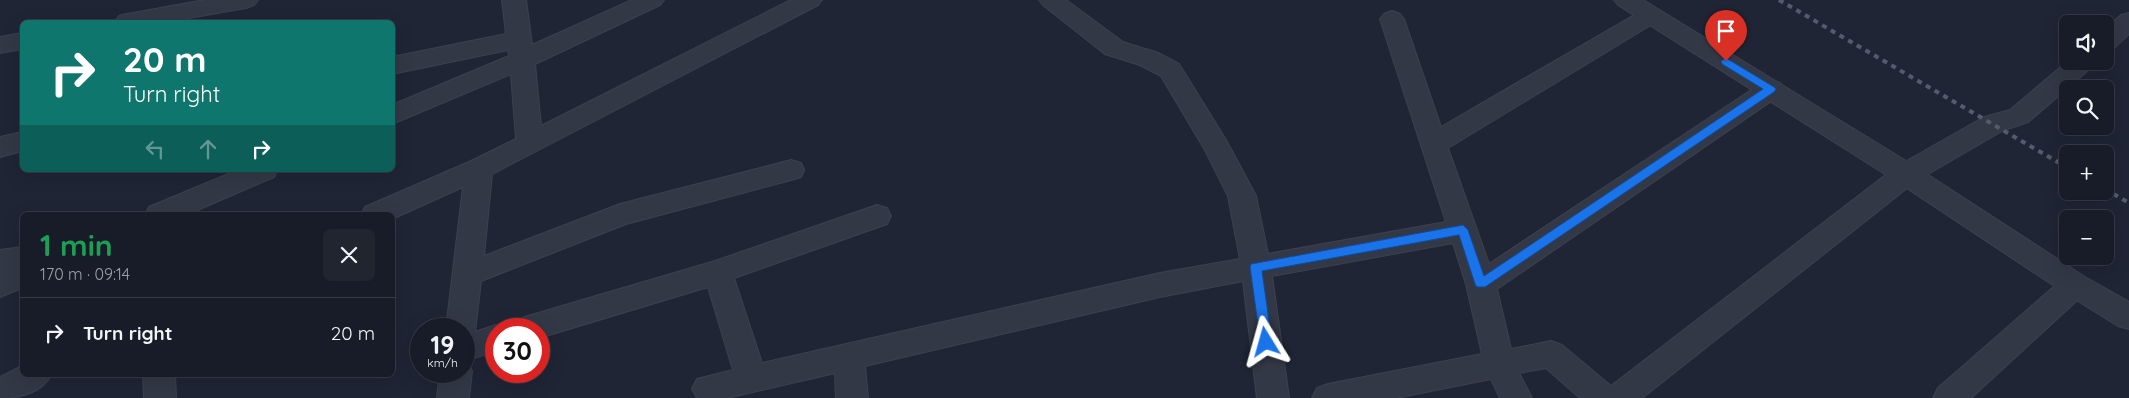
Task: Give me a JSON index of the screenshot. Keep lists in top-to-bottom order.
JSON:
{
  "page": {
    "map_buttons": ["+", "−"],
    "turn": ["20 m", "Turn right"],
    "heading": ["1 min", "170 m · 09:14"],
    "list": [
      {
        "name": "Turn right",
        "value": "20 m"
      }
    ],
    "speed": "19 km/h",
    "limit": "30"
  }
}
